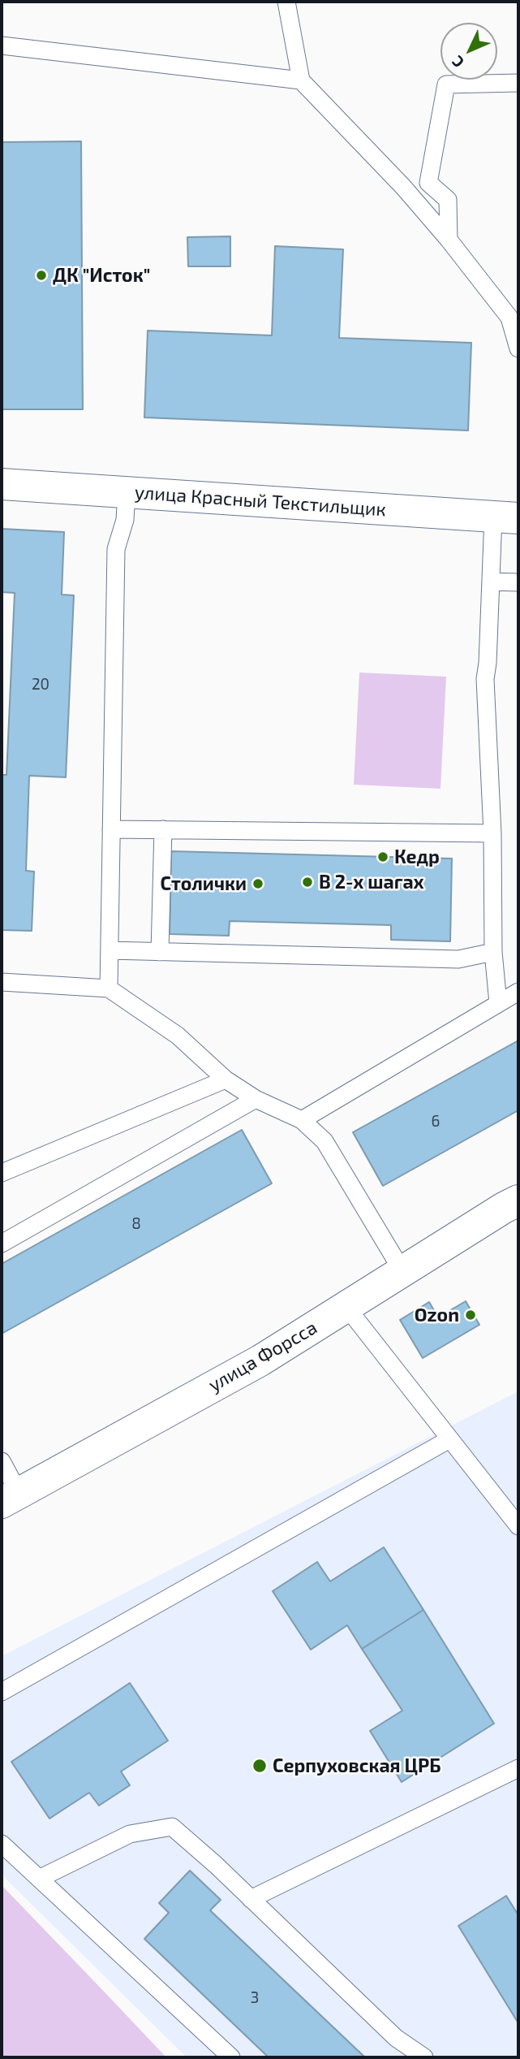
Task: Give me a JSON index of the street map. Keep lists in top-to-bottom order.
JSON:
{
  "streets": {
    "street": ["улица Красный Текстильщик", "улица Форсса"]
  },
  "places": [
    "ДК \"Исток\"",
    "Кедр",
    "В 2-х шагах",
    "Столички",
    "Ozon",
    "Серпуховская ЦРБ"
  ],
  "house_numbers": [
    "20",
    "6",
    "8",
    "3"
  ],
  "north": "bottom left"
}
